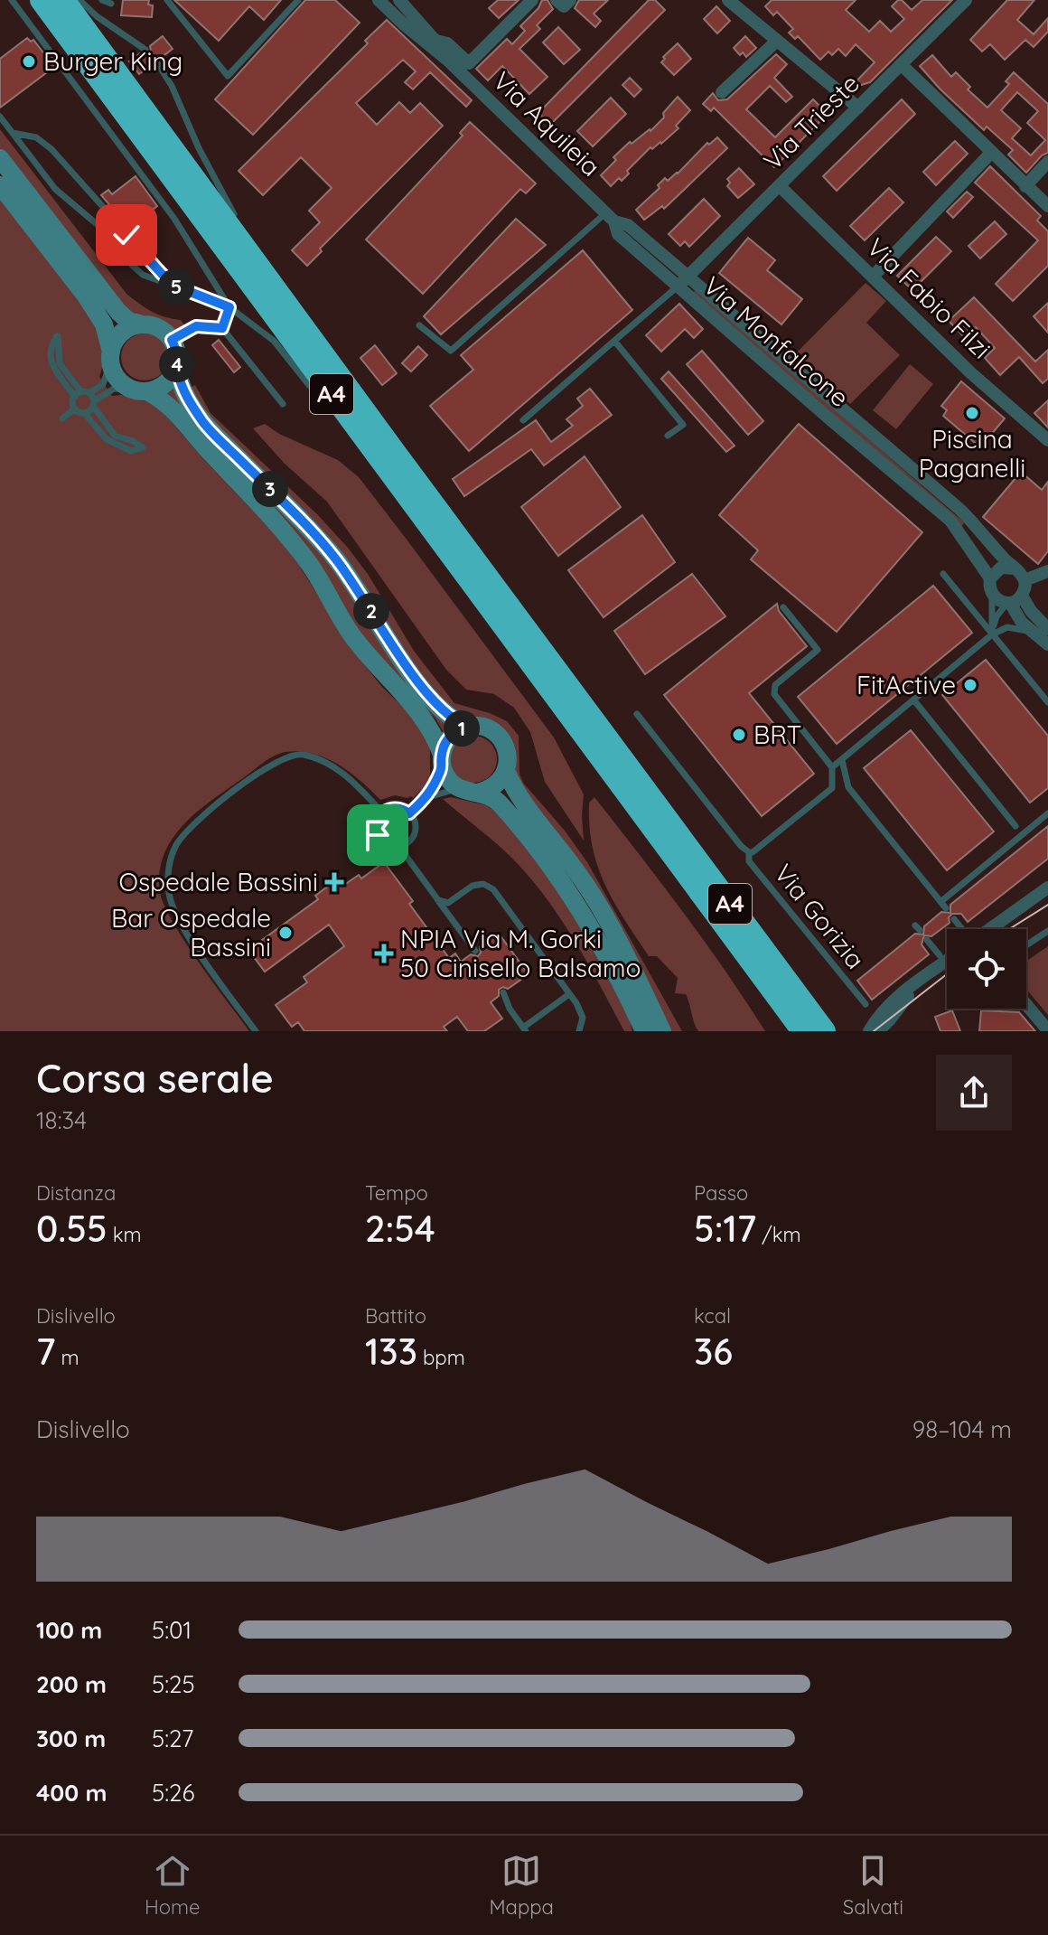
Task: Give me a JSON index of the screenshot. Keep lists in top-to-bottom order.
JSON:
{
  "streets": {
    "highway": ["A4"],
    "street": [
      "Via Trieste",
      "Via Aquileia",
      "Via Fabio Filzi",
      "Via Monfalcone"
    ],
    "lane": ["Via Gorizia"]
  },
  "crossings": [
    ["Via Trieste", "Via Aquileia"],
    ["Via Trieste", "Via Fabio Filzi"],
    ["Via Trieste", "Via Monfalcone"],
    ["Via Aquileia", "Via Monfalcone"]
  ],
  "places": {
    "other": [
      "Burger King",
      "Piscina Paganelli",
      "FitActive",
      "BRT",
      "Bar Ospedale Bassini"
    ],
    "health": ["Ospedale Bassini", "NPIA Via M. Gorki 50 Cinisello Balsamo"]
  },
  "page": {
    "pins": [
      "5",
      "4",
      "3",
      "2",
      "1"
    ],
    "heading": ["Corsa serale", "18:34"],
    "stats": [
      ["Distanza", "0.55 km"],
      ["Tempo", "2:54"],
      ["Passo", "5:17 /km"],
      ["Dislivello", "7 m"],
      ["Battito", "133 bpm"],
      ["kcal", "36"]
    ],
    "chart": ["Dislivello", "98–104 m"],
    "list": [
      {
        "name": "100 m",
        "note": "5:01"
      },
      {
        "name": "200 m",
        "note": "5:25"
      },
      {
        "name": "300 m",
        "note": "5:27"
      },
      {
        "name": "400 m",
        "note": "5:26"
      }
    ],
    "tabs": ["Home", "Mappa", "Salvati"]
  }
}
